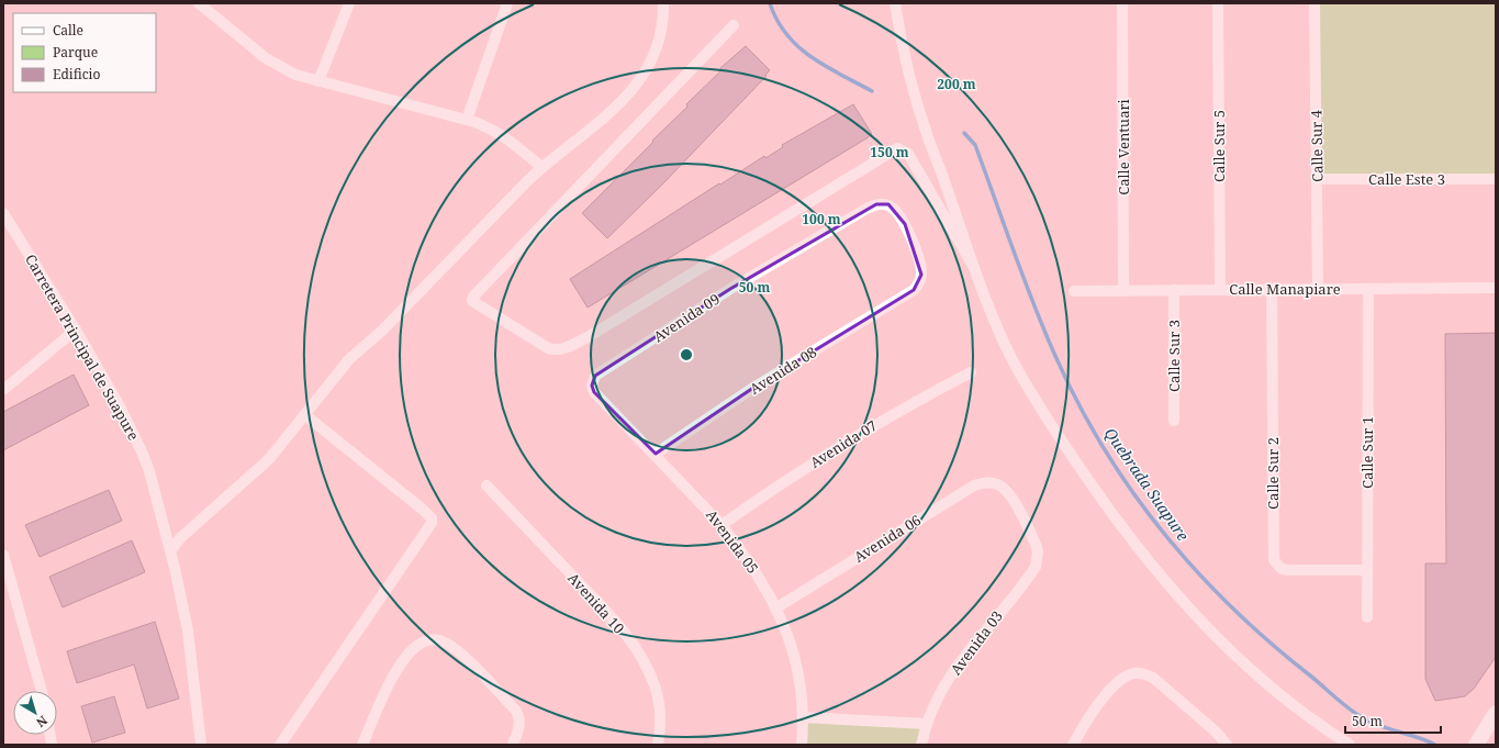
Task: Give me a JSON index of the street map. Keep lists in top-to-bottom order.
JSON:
{
  "streets": {
    "street": [
      "Calle Sur 5",
      "Calle Sur 4",
      "Calle Ventuari",
      "Calle Este 3",
      "Calle Manapiare",
      "Avenida 09",
      "Carretera Principal de Suapure",
      "Calle Sur 3",
      "Avenida 08",
      "Avenida 07",
      "Calle Sur 1",
      "Calle Sur 2",
      "Avenida 06",
      "Avenida 05",
      "Avenida 10",
      "Avenida 03"
    ]
  },
  "crossings": [
    ["Calle Sur 5", "Calle Manapiare"],
    ["Calle Sur 4", "Calle Este 3"],
    ["Calle Sur 4", "Calle Manapiare"],
    ["Calle Ventuari", "Calle Manapiare"],
    ["Calle Manapiare", "Calle Sur 3"],
    ["Calle Manapiare", "Calle Sur 1"],
    ["Calle Manapiare", "Calle Sur 2"],
    ["Avenida 09", "Avenida 08"],
    ["Avenida 09", "Avenida 05"],
    ["Avenida 08", "Avenida 05"],
    ["Avenida 07", "Avenida 05"],
    ["Calle Sur 1", "Calle Sur 2"],
    ["Avenida 06", "Avenida 05"],
    ["Avenida 06", "Avenida 03"]
  ],
  "water": ["Quebrada Suapure"],
  "legend": ["Calle", "Parque", "Edificio"],
  "scale_bar": "50 m",
  "north": "bottom right",
  "rings": [
    "200 m",
    "150 m",
    "100 m",
    "50 m"
  ]
}
